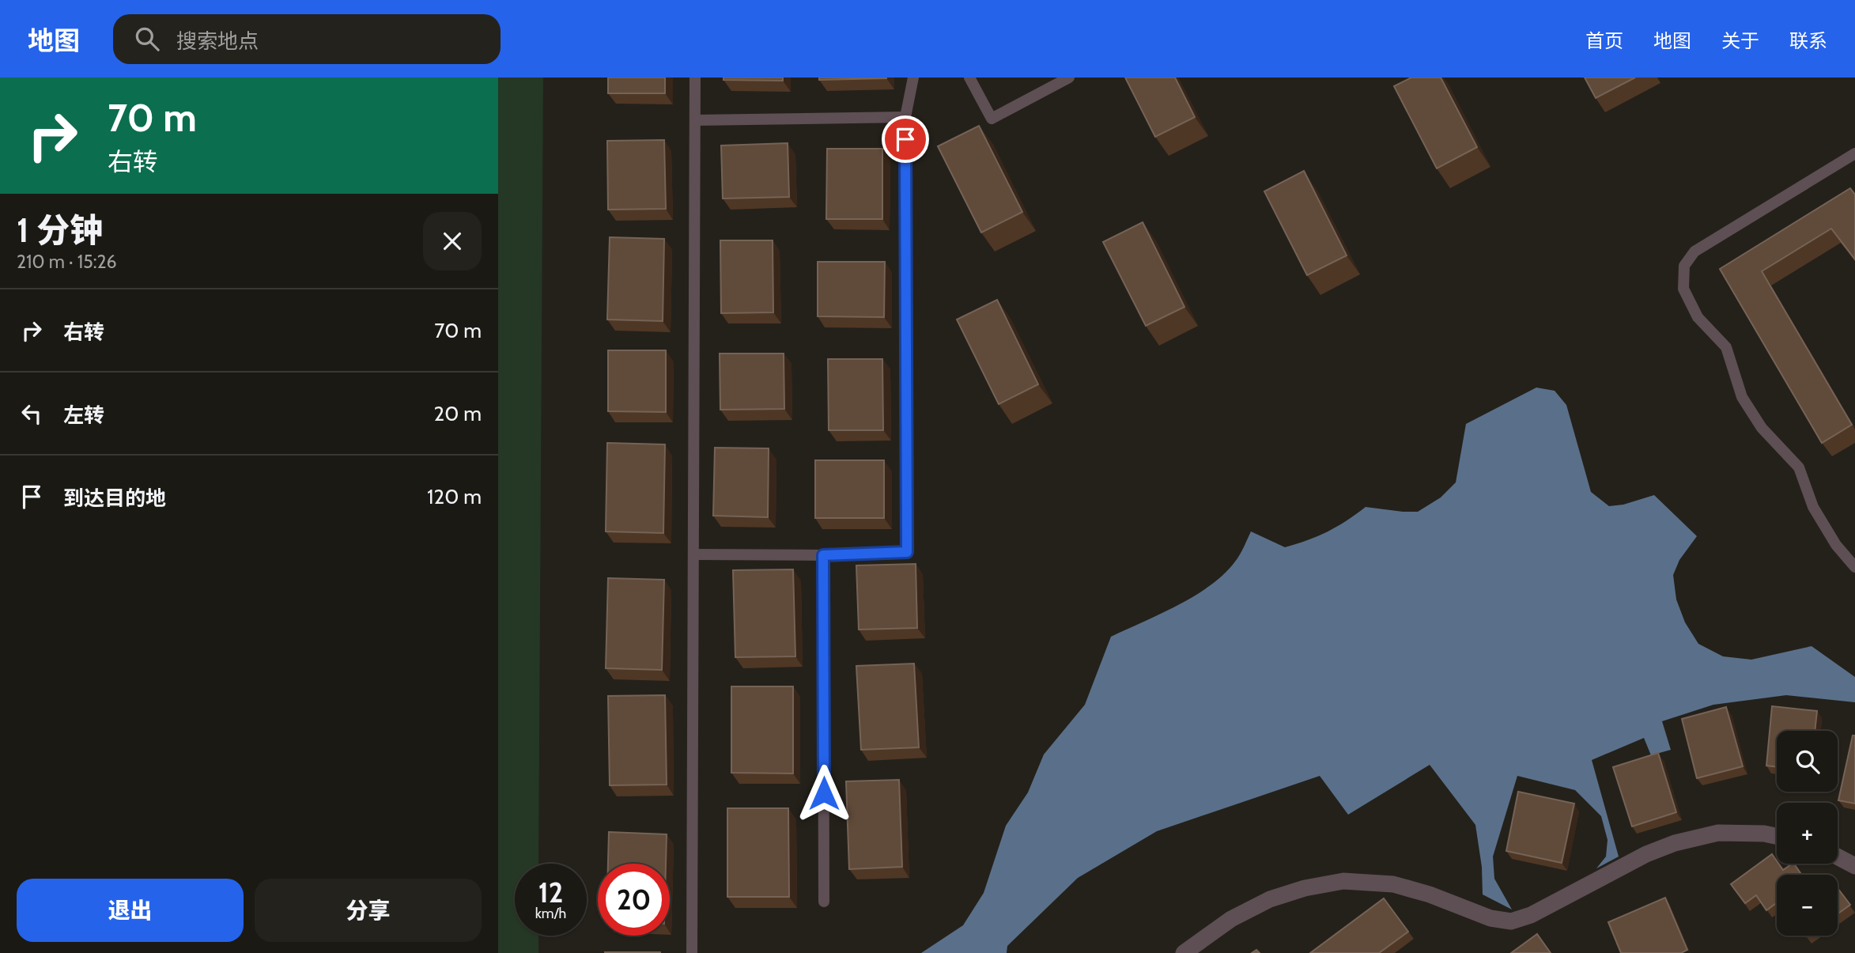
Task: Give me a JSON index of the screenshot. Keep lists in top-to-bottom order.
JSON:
{
  "page": {
    "header": "地图",
    "search": "搜索地点",
    "nav": [
      "首页",
      "地图",
      "关于",
      "联系"
    ],
    "turn": ["70 m", "右转"],
    "heading": ["1 分钟", "210 m · 15:26"],
    "list": [
      {
        "name": "右转",
        "value": "70 m"
      },
      {
        "name": "左转",
        "value": "20 m"
      },
      {
        "name": "到达目的地",
        "value": "120 m"
      }
    ],
    "map_buttons": ["+", "−"],
    "speed": "12 km/h",
    "limit": "20",
    "buttons": ["退出", "分享"]
  }
}
